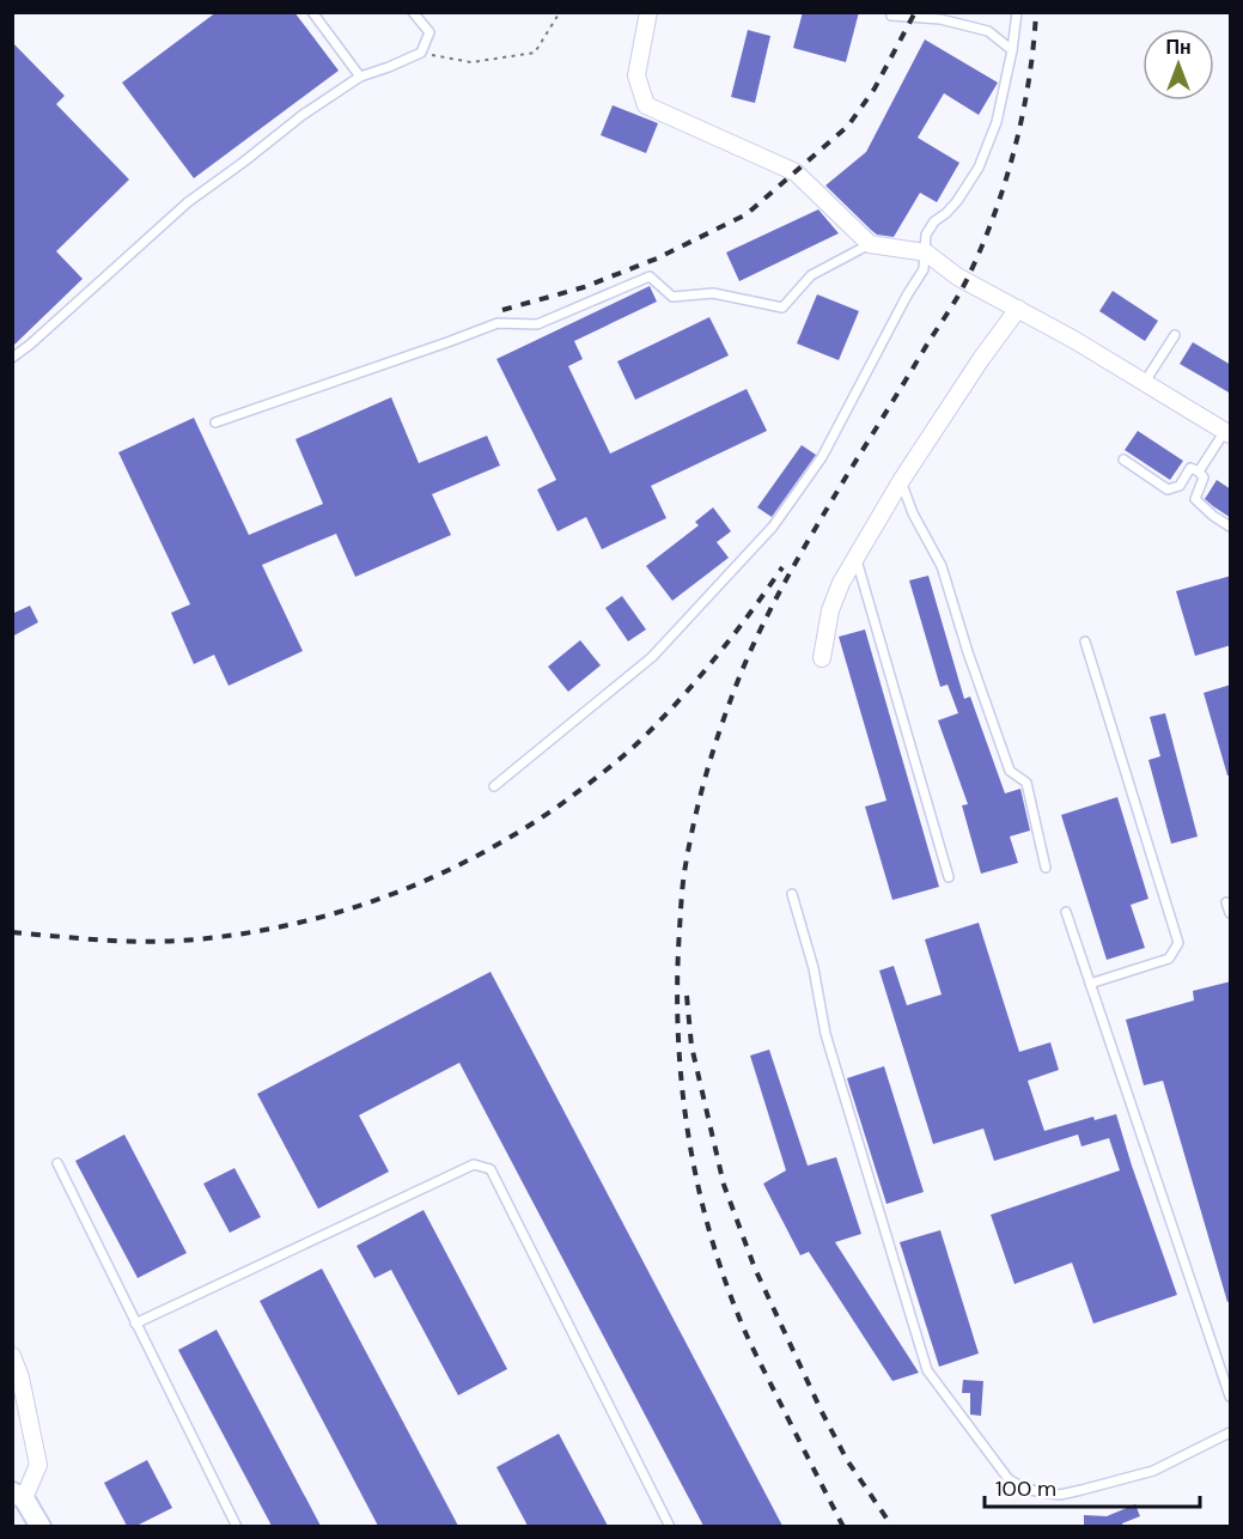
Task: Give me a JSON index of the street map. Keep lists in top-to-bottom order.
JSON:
{
  "scale_bar": "100 m",
  "north": "top"
}
